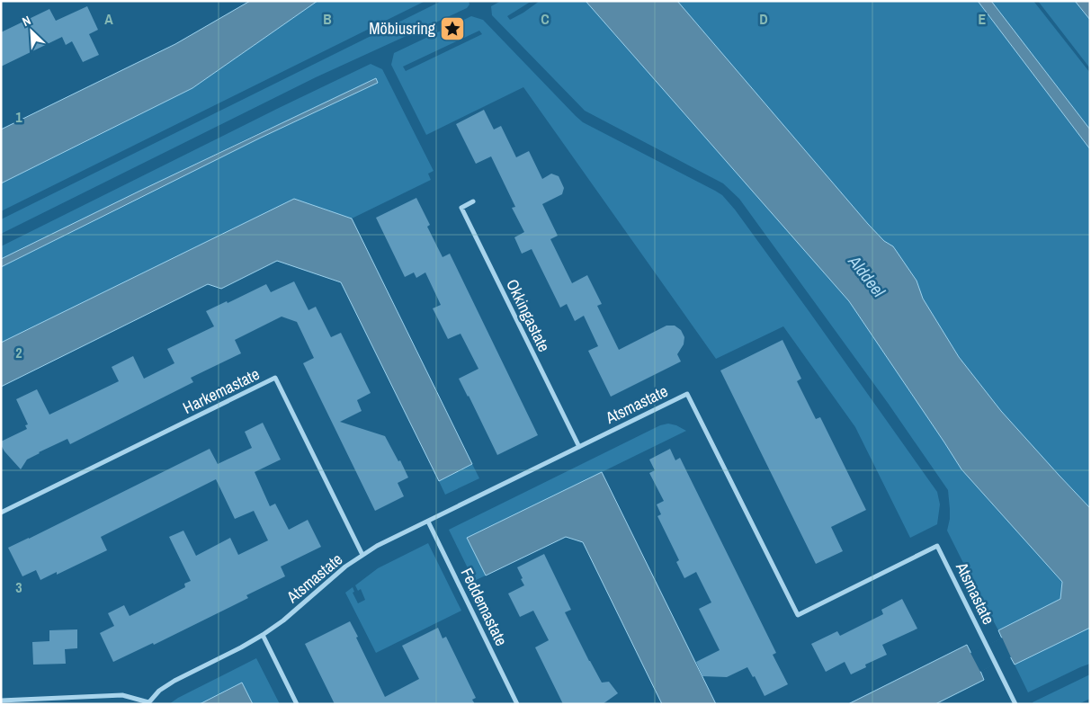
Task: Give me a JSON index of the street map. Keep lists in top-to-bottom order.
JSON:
{
  "streets": {
    "street": [
      "Okkingastate",
      "Harkemastate",
      "Atsmastate",
      "Feddemastate"
    ]
  },
  "crossings": [
    ["Okkingastate", "Atsmastate"],
    ["Harkemastate", "Atsmastate"],
    ["Atsmastate", "Feddemastate"]
  ],
  "water": ["Alddeel"],
  "places": {
    "place": ["Möbiusring"]
  },
  "north": "top left",
  "grid": {
    "columns": [
      "A",
      "B",
      "C",
      "D",
      "E"
    ],
    "rows": ["1", "2", "3"]
  }
}
